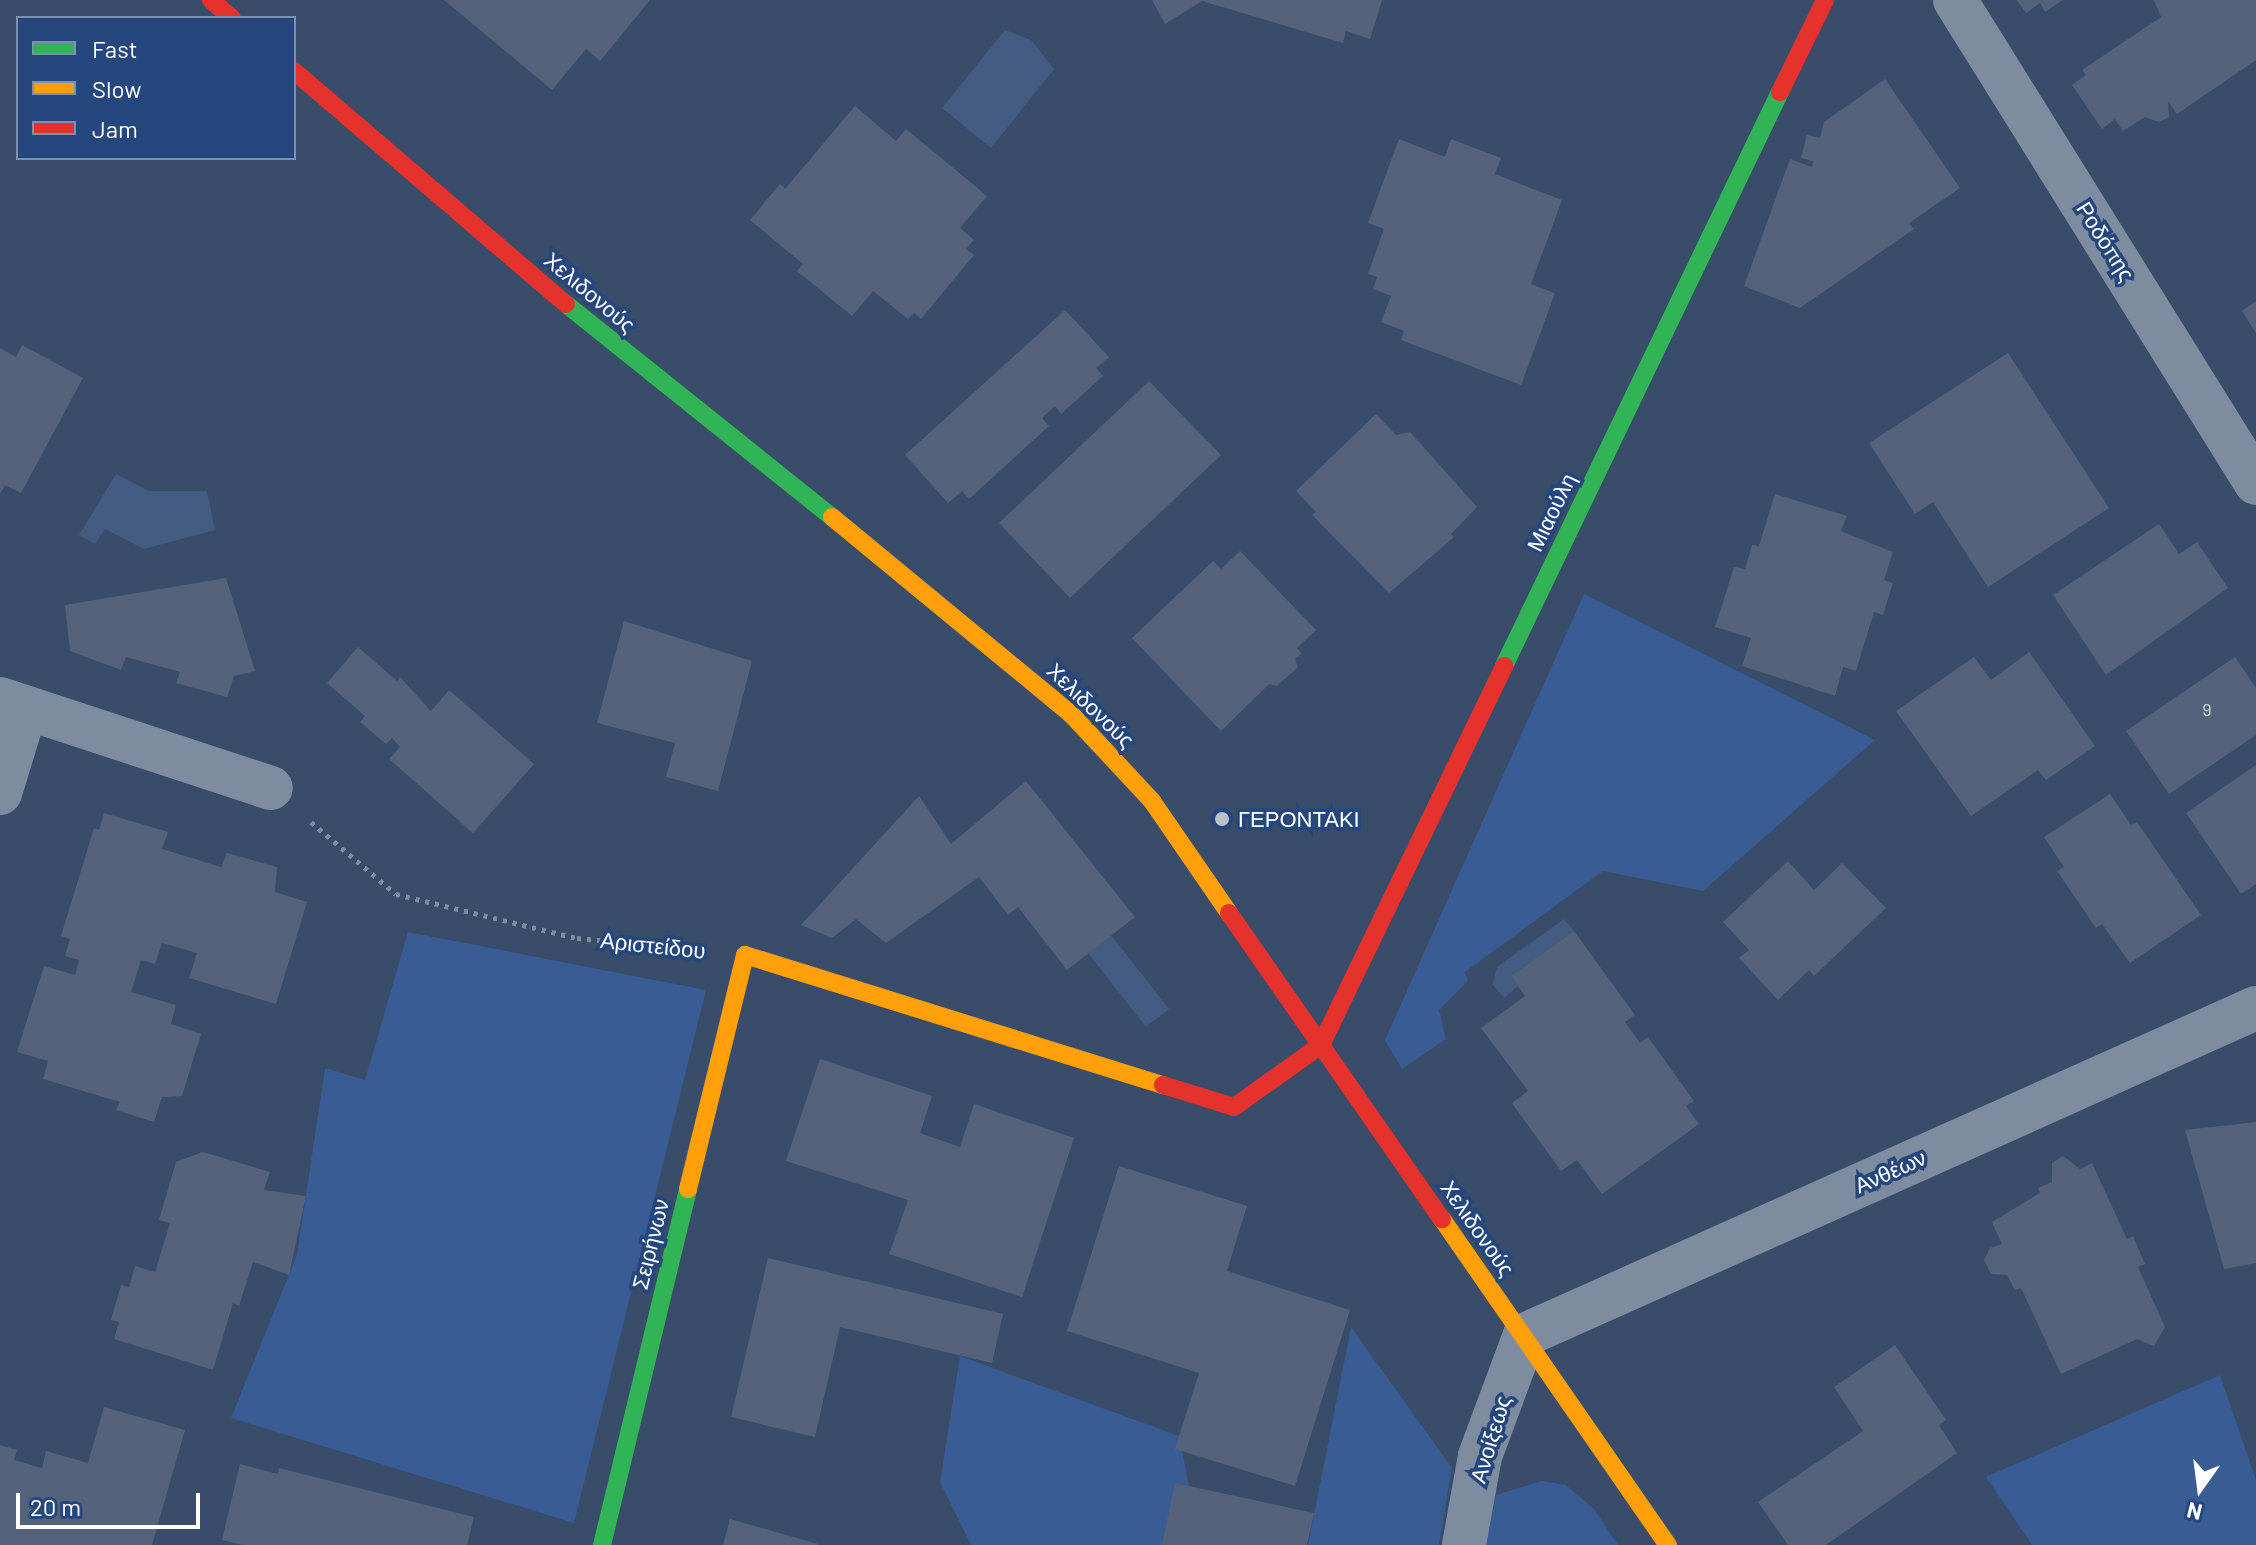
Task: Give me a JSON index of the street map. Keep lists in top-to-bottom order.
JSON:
{
  "streets": {
    "street": [
      "Ροδόπης",
      "Χελιδονούς",
      "Μιαούλη",
      "Ανθέων",
      "Σειρήνων",
      "Ανοίξεως"
    ],
    "path": ["Αριστείδου"]
  },
  "crossings": [
    ["Χελιδονούς", "Μιαούλη"],
    ["Χελιδονούς", "Ανθέων"],
    ["Χελιδονούς", "Ανοίξεως"],
    ["Αριστείδου", "Σειρήνων"],
    ["Ανθέων", "Ανοίξεως"]
  ],
  "places": ["ΓΕΡΟΝΤΑΚΙ"],
  "house_numbers": ["9"],
  "legend": ["Fast", "Slow", "Jam"],
  "scale_bar": "20 m",
  "north": "bottom"
}
